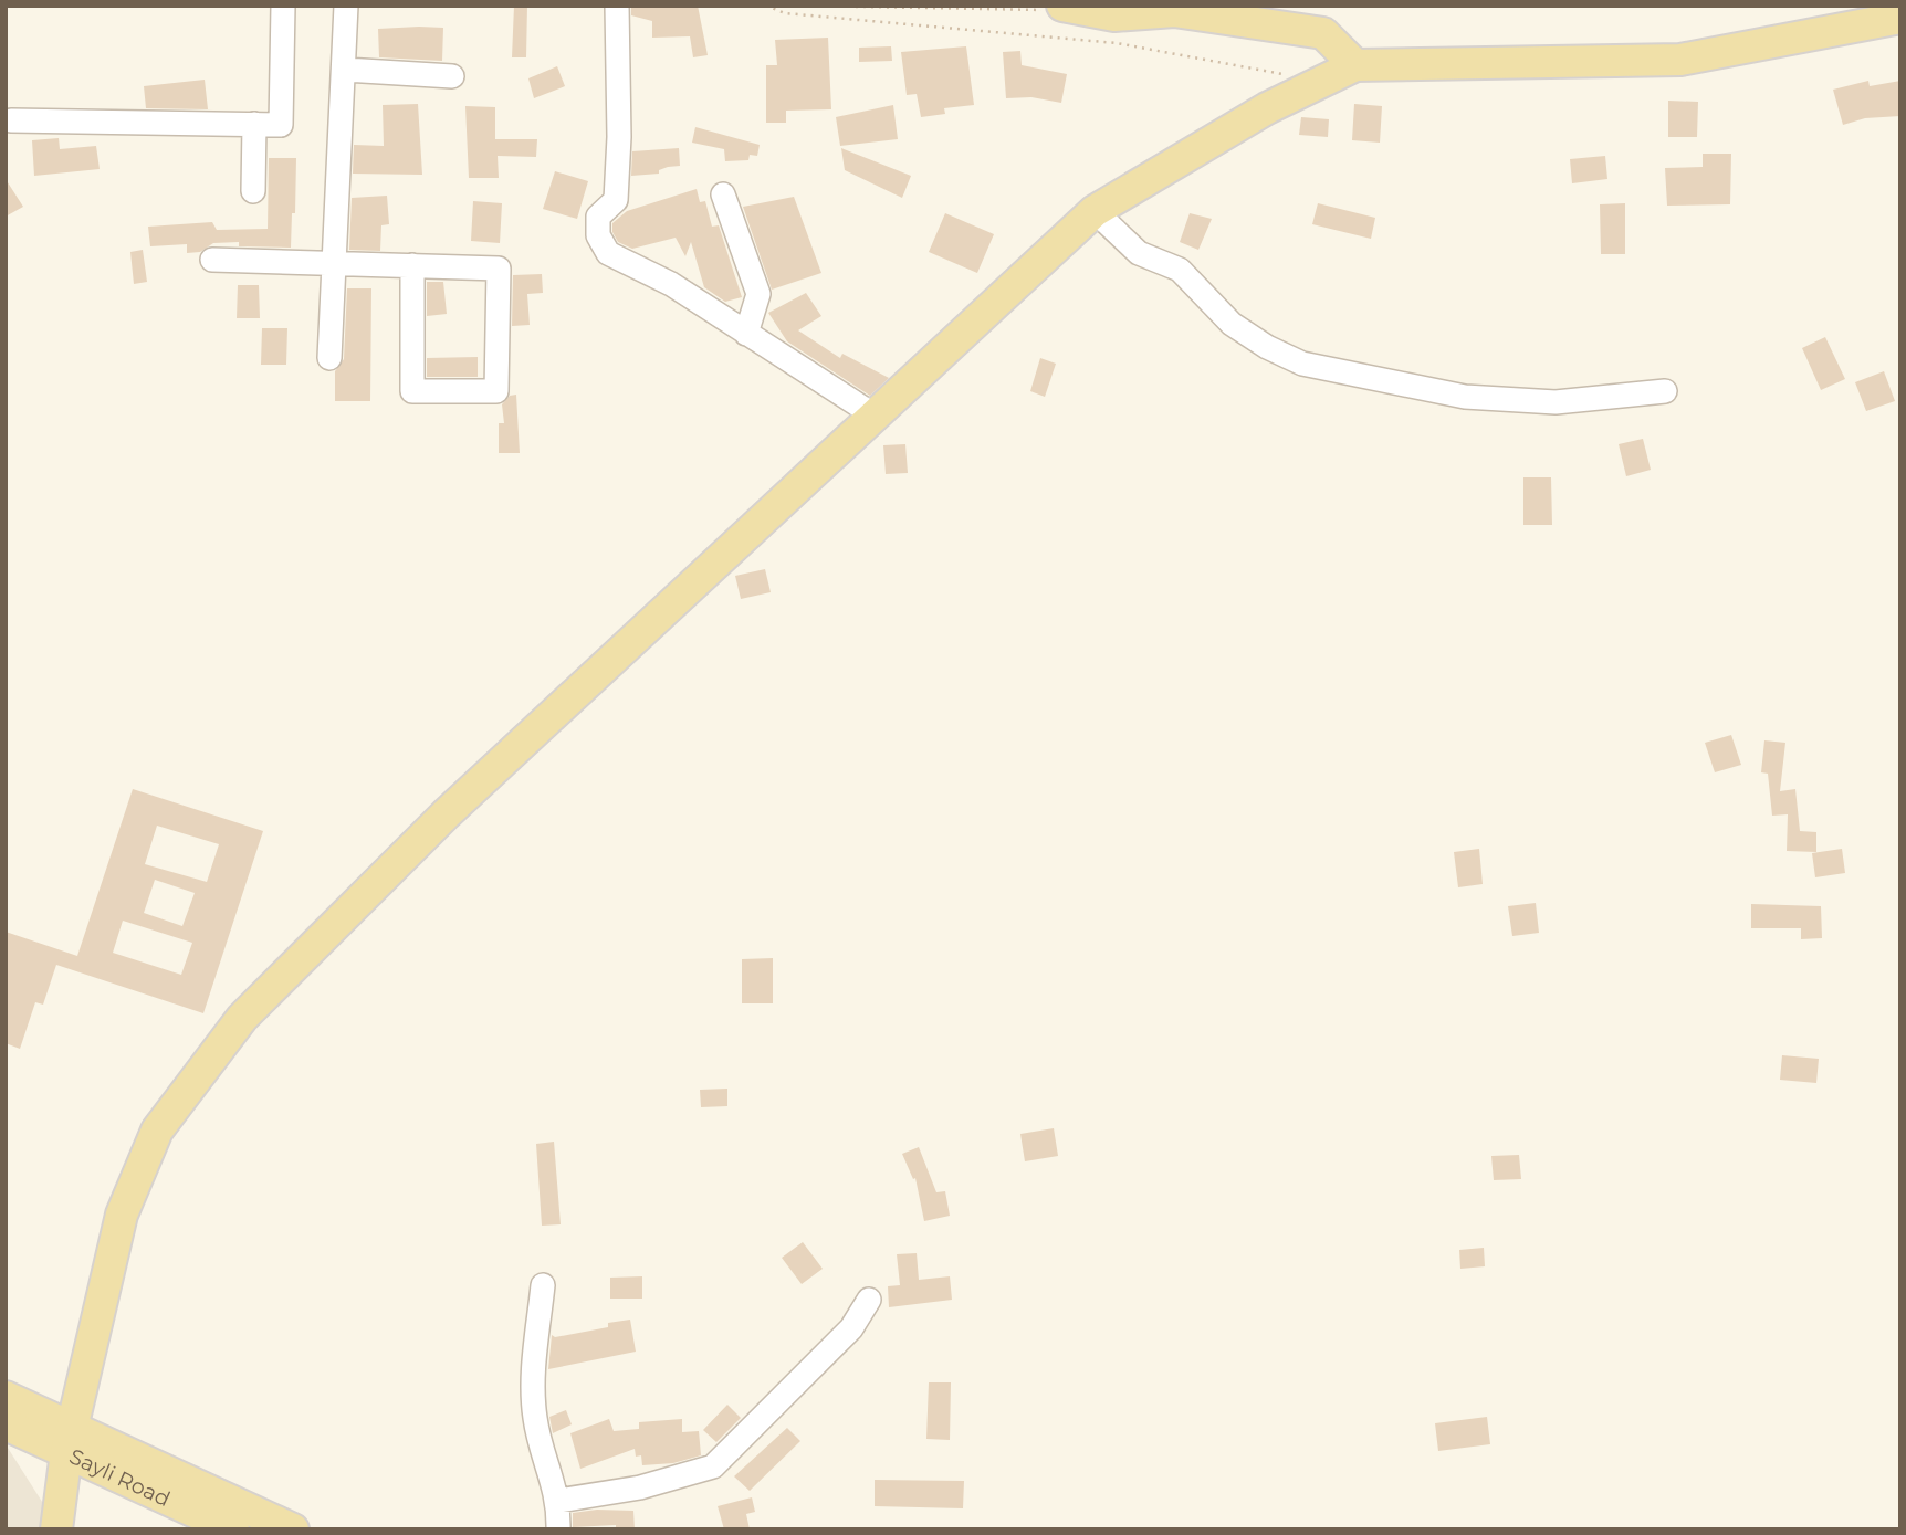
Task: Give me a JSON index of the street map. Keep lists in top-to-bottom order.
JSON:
{
  "streets": {
    "main road": ["Sayli Road"]
  }
}
